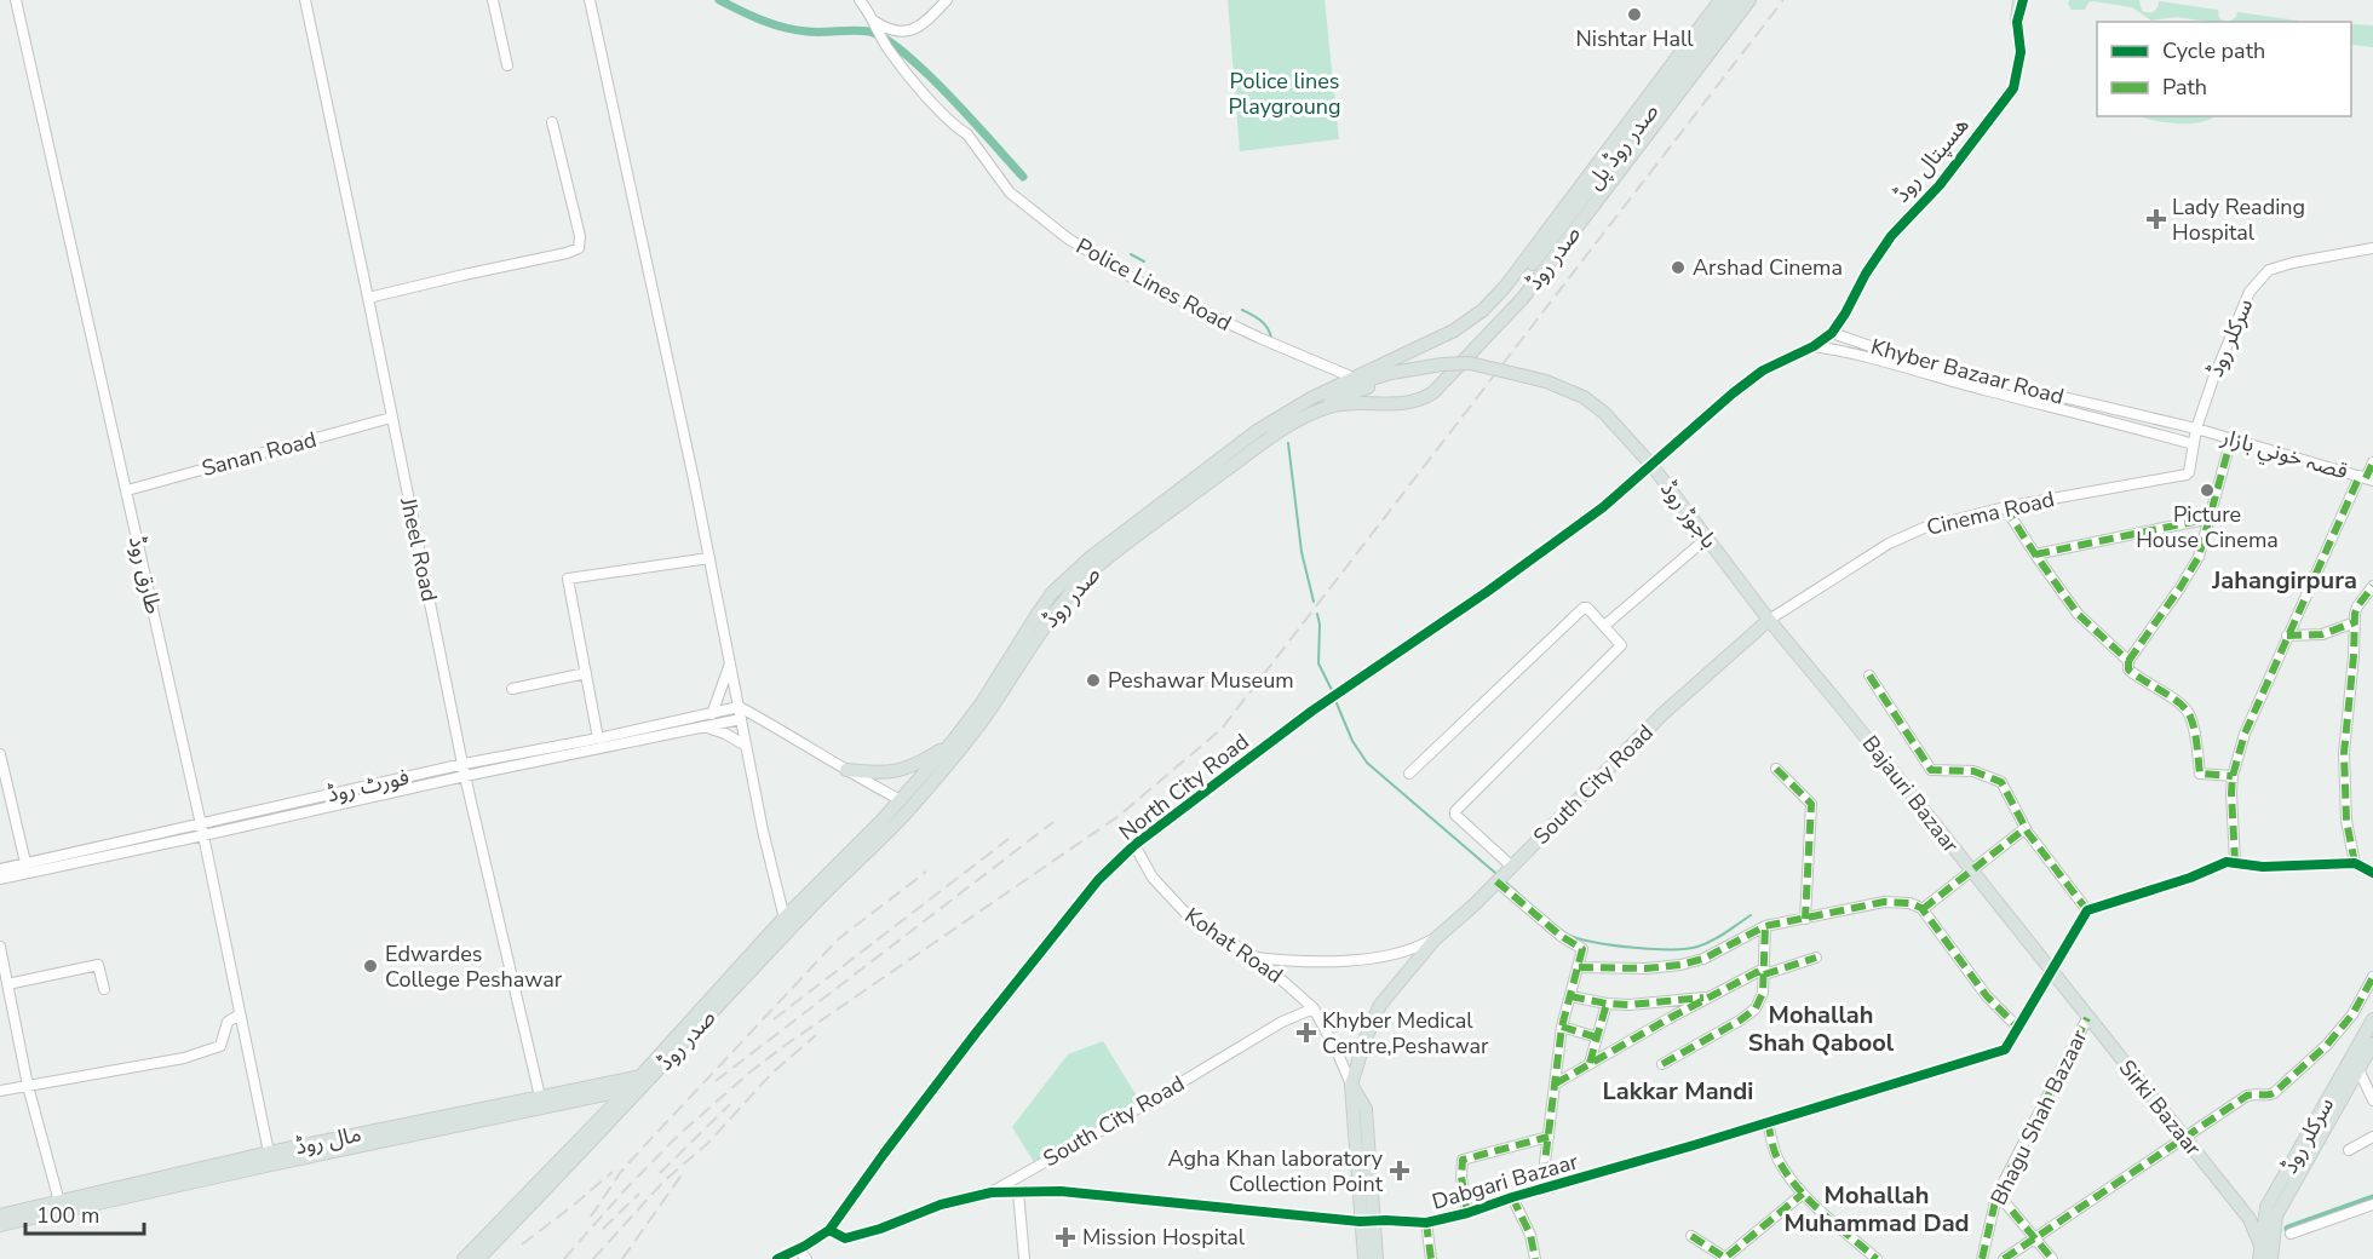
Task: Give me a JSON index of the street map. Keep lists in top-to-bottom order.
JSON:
{
  "streets": {
    "main road": [
      "صدر روڈ پل",
      "صدر روڈ",
      "سرکلر روڈ",
      "باجوڑ روڈ",
      "South City Road",
      "Bajauri Bazaar",
      "Sirki Bazaar",
      "مال روڈ"
    ],
    "street": [
      "ھسپتال روڈ",
      "Police Lines Road",
      "Khyber Bazaar Road",
      "Sanan Road",
      "قصہ خوني بازار",
      "Cinema Road",
      "Jheel Road",
      "طارق روڈ",
      "فورٹ روڈ",
      "North City Road",
      "Kohat Road",
      "Bhagu Shah Bazaar",
      "Dabgari Bazaar"
    ]
  },
  "crossings": [
    ["صدر روڈ پل", "صدر روڈ"],
    ["ھسپتال روڈ", "Khyber Bazaar Road"],
    ["صدر روڈ", "Police Lines Road"],
    ["صدر روڈ", "باجوڑ روڈ"],
    ["صدر روڈ", "مال روڈ"],
    ["سرکلر روڈ", "Khyber Bazaar Road"],
    ["سرکلر روڈ", "قصہ خوني بازار"],
    ["سرکلر روڈ", "Cinema Road"],
    ["سرکلر روڈ", "Sirki Bazaar"],
    ["Khyber Bazaar Road", "قصہ خوني بازار"],
    ["Khyber Bazaar Road", "Cinema Road"],
    ["Sanan Road", "Jheel Road"],
    ["Sanan Road", "طارق روڈ"],
    ["قصہ خوني بازار", "Cinema Road"],
    ["Cinema Road", "باجوڑ روڈ"],
    ["Cinema Road", "South City Road"],
    ["Cinema Road", "Bajauri Bazaar"],
    ["باجوڑ روڈ", "South City Road"],
    ["باجوڑ روڈ", "North City Road"],
    ["باجوڑ روڈ", "Bajauri Bazaar"],
    ["Jheel Road", "فورٹ روڈ"],
    ["Jheel Road", "مال روڈ"],
    ["طارق روڈ", "فورٹ روڈ"],
    ["طارق روڈ", "مال روڈ"],
    ["South City Road", "Bajauri Bazaar"],
    ["South City Road", "Kohat Road"],
    ["South City Road", "Dabgari Bazaar"],
    ["North City Road", "Kohat Road"],
    ["North City Road", "Dabgari Bazaar"],
    ["Bajauri Bazaar", "Sirki Bazaar"],
    ["Bajauri Bazaar", "Dabgari Bazaar"],
    ["Sirki Bazaar", "Bhagu Shah Bazaar"],
    ["Sirki Bazaar", "Dabgari Bazaar"]
  ],
  "districts": [
    "Jahangirpura",
    "Mohallah Shah Qabool",
    "Lakkar Mandi",
    "Mohallah Muhammad Dad"
  ],
  "parks": ["Police lines Playgroung"],
  "places": {
    "other": [
      "Nishtar Hall",
      "Arshad Cinema",
      "Picture House Cinema",
      "Peshawar Museum",
      "Edwardes College Peshawar"
    ],
    "health": [
      "Lady Reading Hospital",
      "Khyber Medical Centre,Peshawar",
      "Agha Khan laboratory Collection Point",
      "Mission Hospital"
    ]
  },
  "legend": ["Cycle path", "Path"],
  "scale_bar": "100 m"
}
